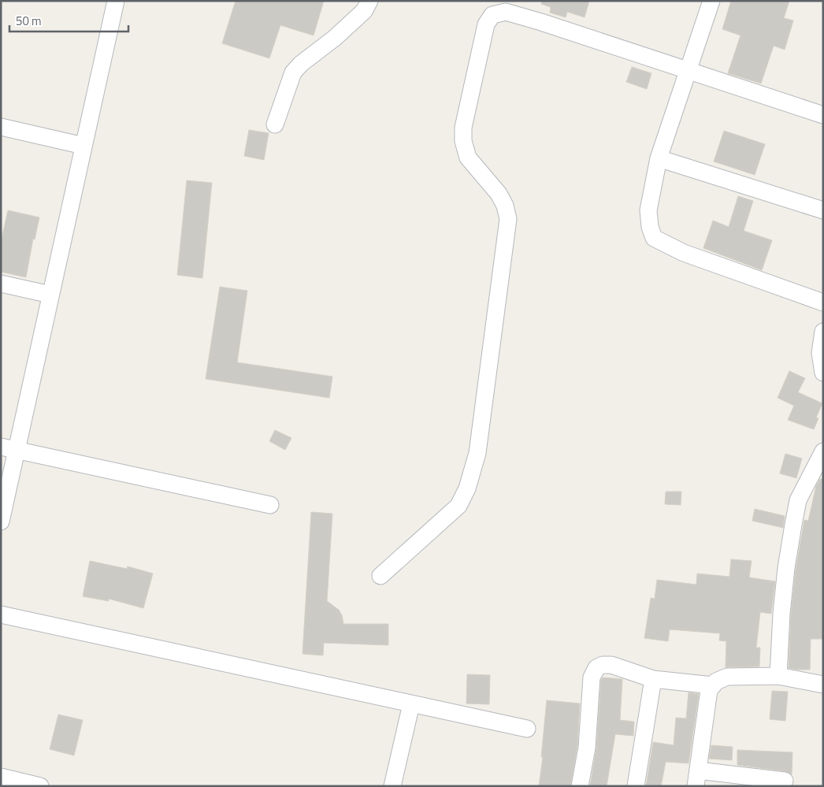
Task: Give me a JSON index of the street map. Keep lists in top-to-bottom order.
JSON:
{
  "scale_bar": "50 m"
}
